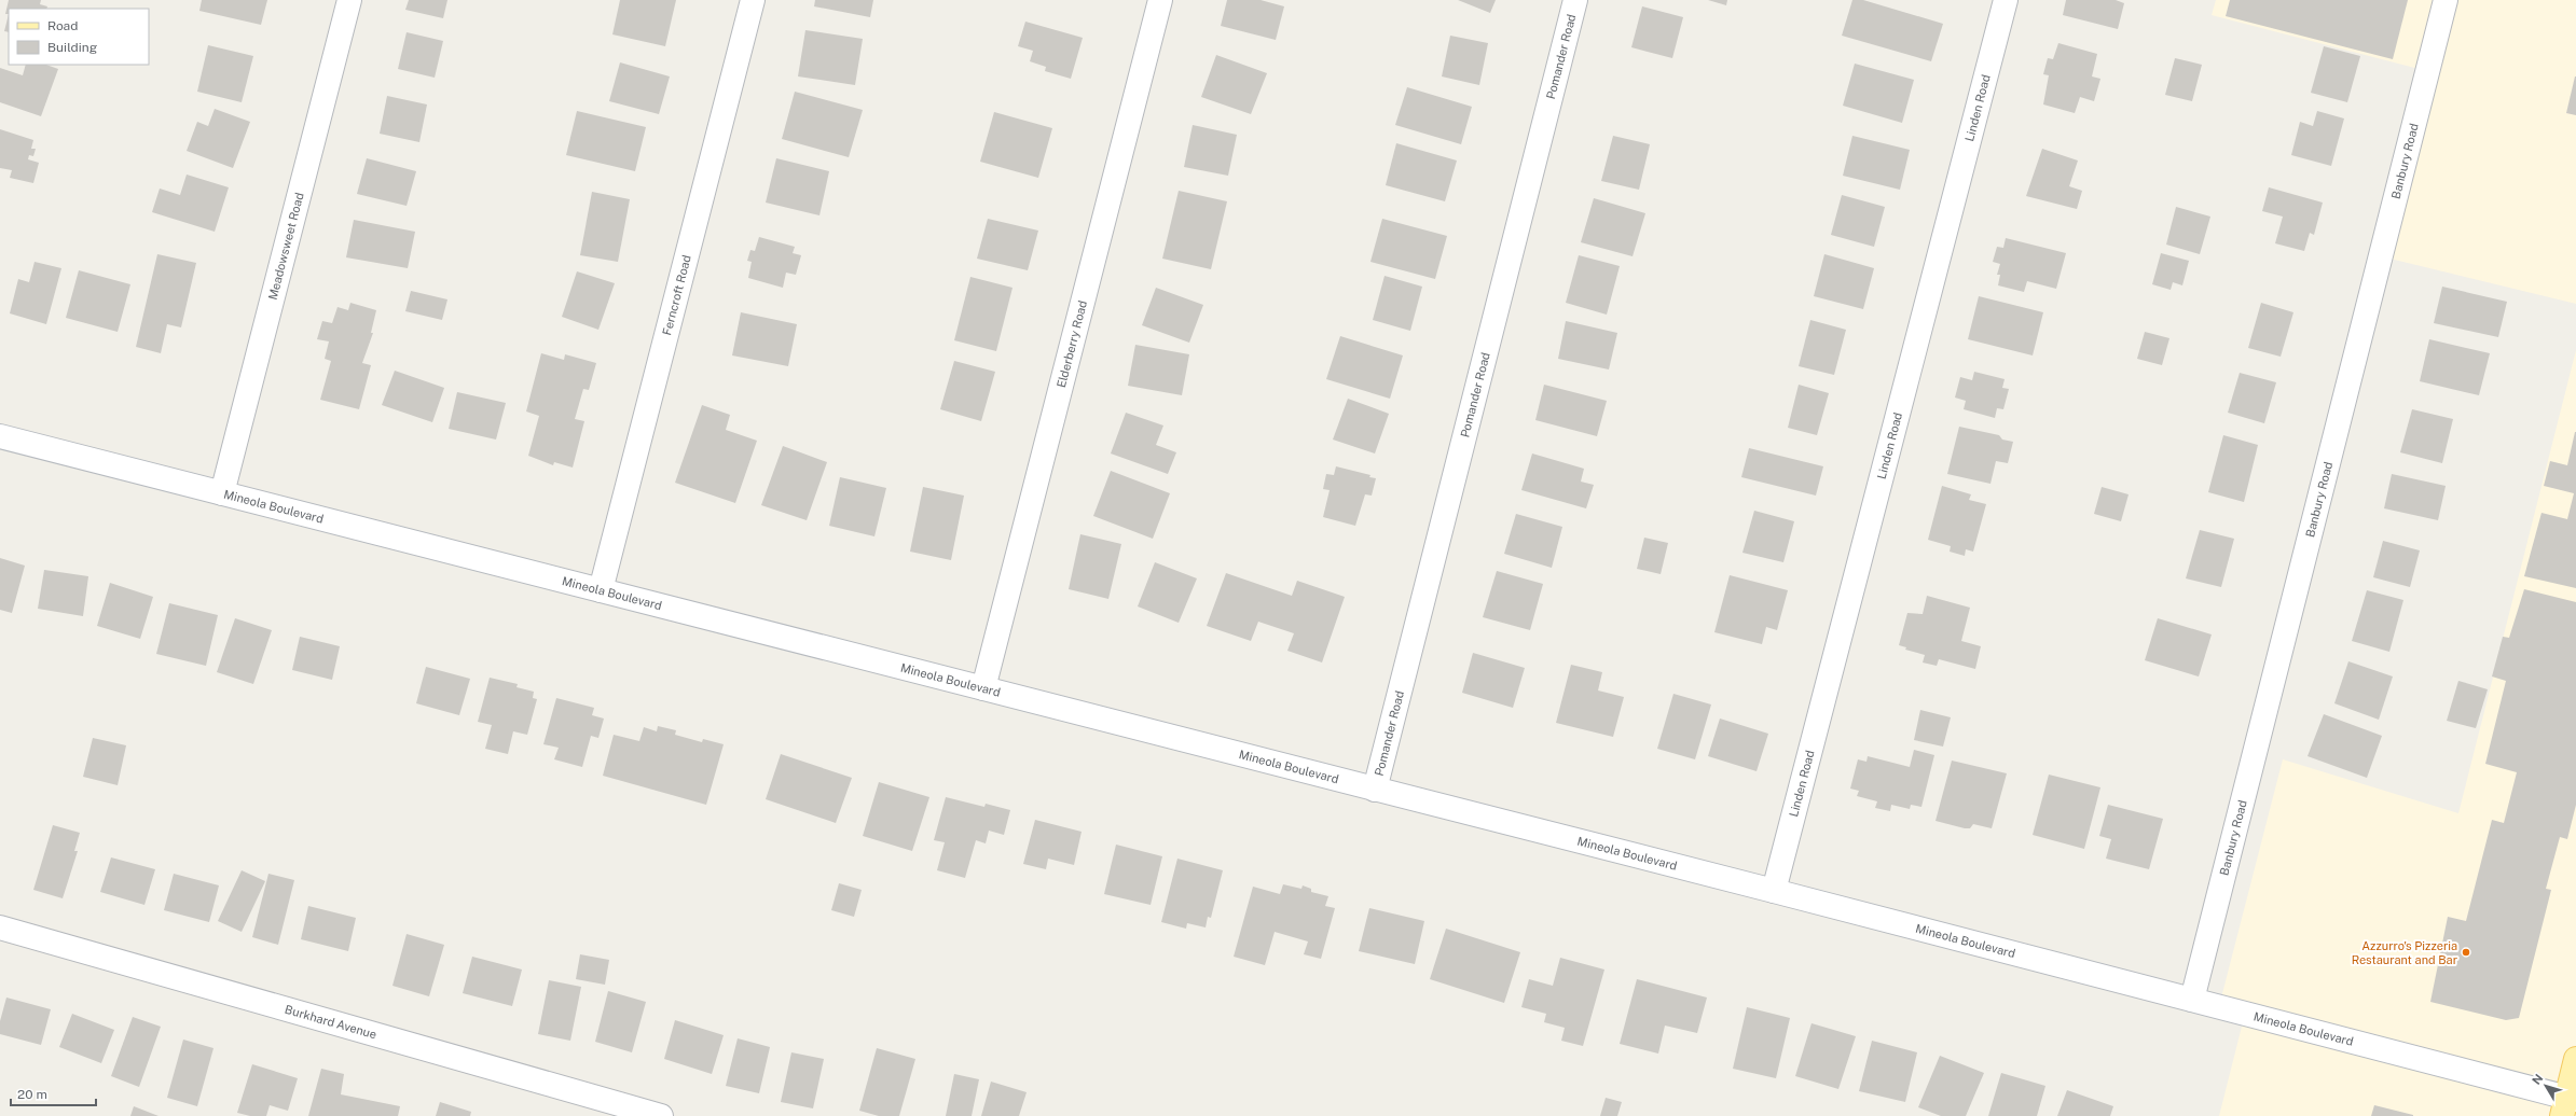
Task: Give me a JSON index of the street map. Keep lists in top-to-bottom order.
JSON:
{
  "streets": {
    "street": [
      "Pomander Road",
      "Linden Road",
      "Banbury Road",
      "Meadowsweet Road",
      "Ferncroft Road",
      "Elderberry Road",
      "Mineola Boulevard",
      "Burkhard Avenue"
    ]
  },
  "crossings": [
    ["Pomander Road", "Mineola Boulevard"],
    ["Linden Road", "Mineola Boulevard"],
    ["Banbury Road", "Mineola Boulevard"],
    ["Meadowsweet Road", "Mineola Boulevard"],
    ["Ferncroft Road", "Mineola Boulevard"],
    ["Elderberry Road", "Mineola Boulevard"]
  ],
  "places": ["Azzurro's Pizzeria Restaurant and Bar"],
  "legend": ["Road", "Building"],
  "scale_bar": "20 m",
  "north": "top left"
}
